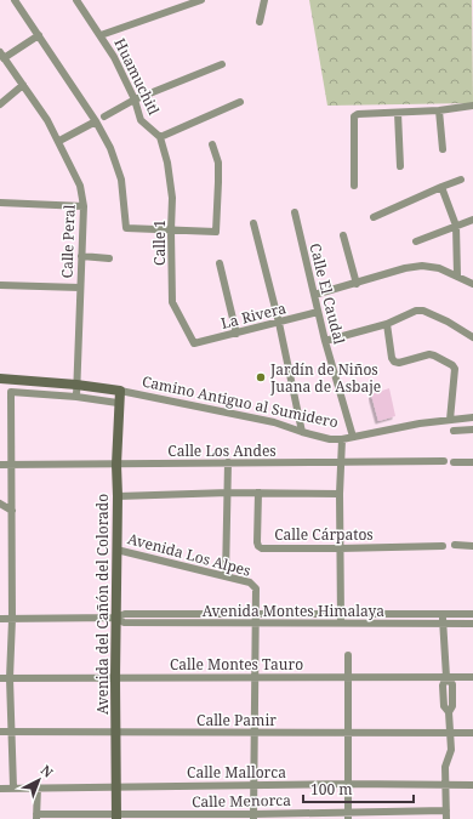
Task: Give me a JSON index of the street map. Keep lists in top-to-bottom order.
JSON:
{
  "streets": {
    "main road": ["Camino Antiguo al Sumidero", "Avenida del Cañón del Colorado"],
    "street": [
      "Huamuchitl",
      "Calle Peral",
      "Calle 1",
      "Calle El Caudal",
      "La Rivera",
      "Calle Los Andes",
      "Calle Cárpatos",
      "Avenida Los Alpes",
      "Avenida Montes Himalaya",
      "Calle Montes Tauro",
      "Calle Pamir",
      "Calle Mallorca",
      "Calle Menorca"
    ]
  },
  "crossings": [
    ["Huamuchitl", "Calle 1"],
    ["Calle Peral", "Camino Antiguo al Sumidero"],
    ["Calle 1", "La Rivera"],
    ["Calle El Caudal", "La Rivera"],
    ["Calle El Caudal", "Camino Antiguo al Sumidero"],
    ["Camino Antiguo al Sumidero", "Avenida del Cañón del Colorado"],
    ["Calle Los Andes", "Avenida del Cañón del Colorado"],
    ["Avenida Los Alpes", "Avenida del Cañón del Colorado"],
    ["Avenida Los Alpes", "Avenida Montes Himalaya"],
    ["Avenida del Cañón del Colorado", "Avenida Montes Himalaya"],
    ["Avenida del Cañón del Colorado", "Calle Montes Tauro"],
    ["Avenida del Cañón del Colorado", "Calle Pamir"],
    ["Avenida del Cañón del Colorado", "Calle Mallorca"],
    ["Avenida del Cañón del Colorado", "Calle Menorca"]
  ],
  "places": ["Jardín de Niños Juana de Asbaje"],
  "scale_bar": "100 m",
  "north": "top right"
}
